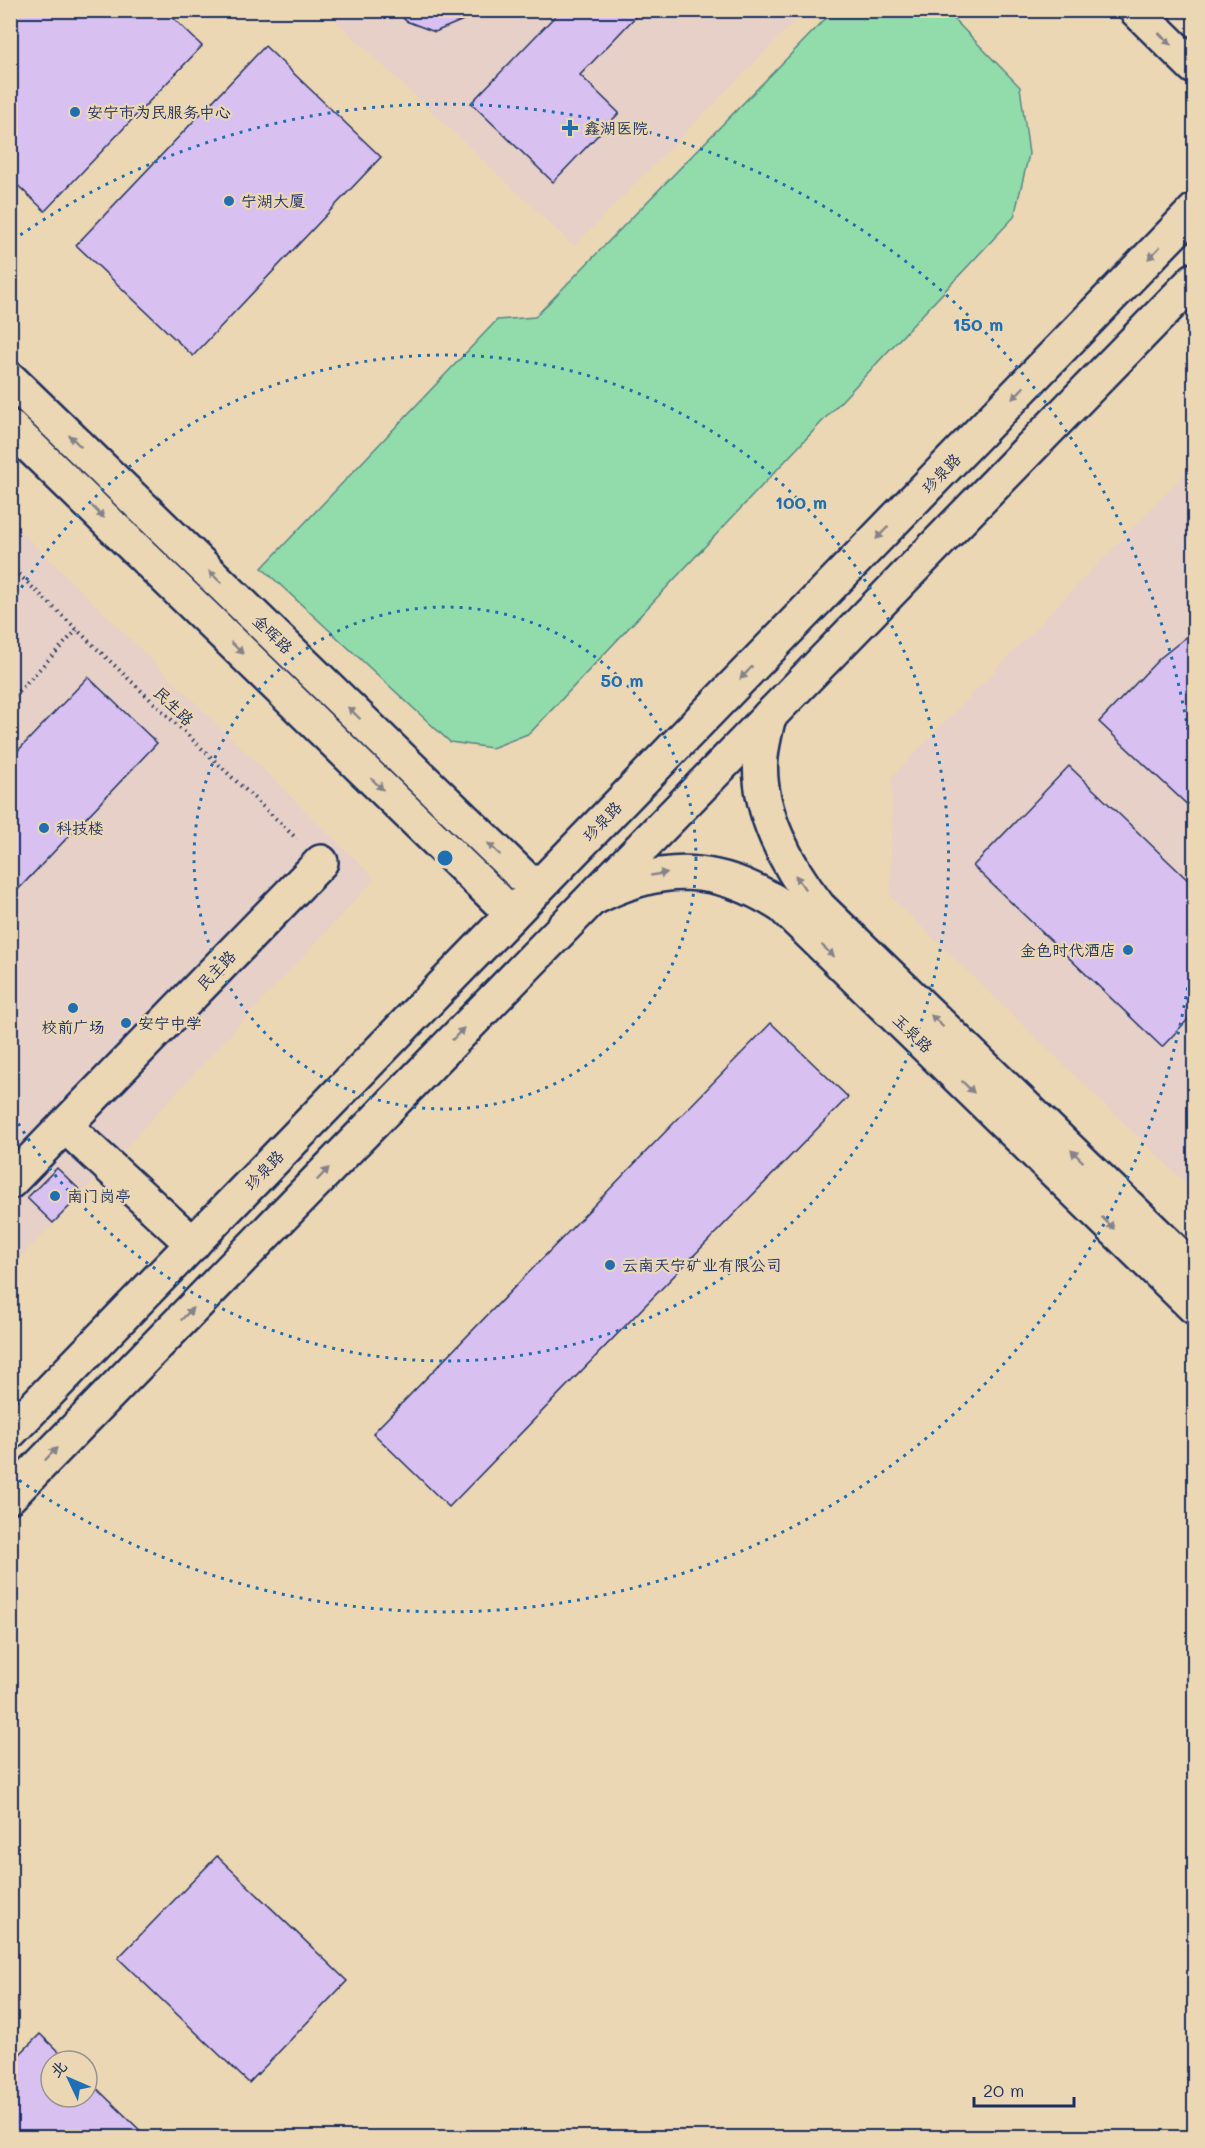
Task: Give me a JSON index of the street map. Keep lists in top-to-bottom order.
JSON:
{
  "streets": {
    "main road": [
      "珍泉路",
      "金晖路",
      "民主路",
      "玉泉路"
    ],
    "path": ["民生路"]
  },
  "crossings": [
    ["珍泉路", "金晖路"],
    ["民生路", "民主路"]
  ],
  "places": {
    "other": [
      "安宁市为民服务中心",
      "宁湖大厦",
      "科技楼",
      "金色时代酒店",
      "校前广场",
      "安宁中学",
      "南门岗亭",
      "云南天宁矿业有限公司"
    ],
    "health": ["鑫湖医院"]
  },
  "scale_bar": "20 m",
  "north": "top left",
  "rings": ["150 m", "100 m", "50 m"]
}
